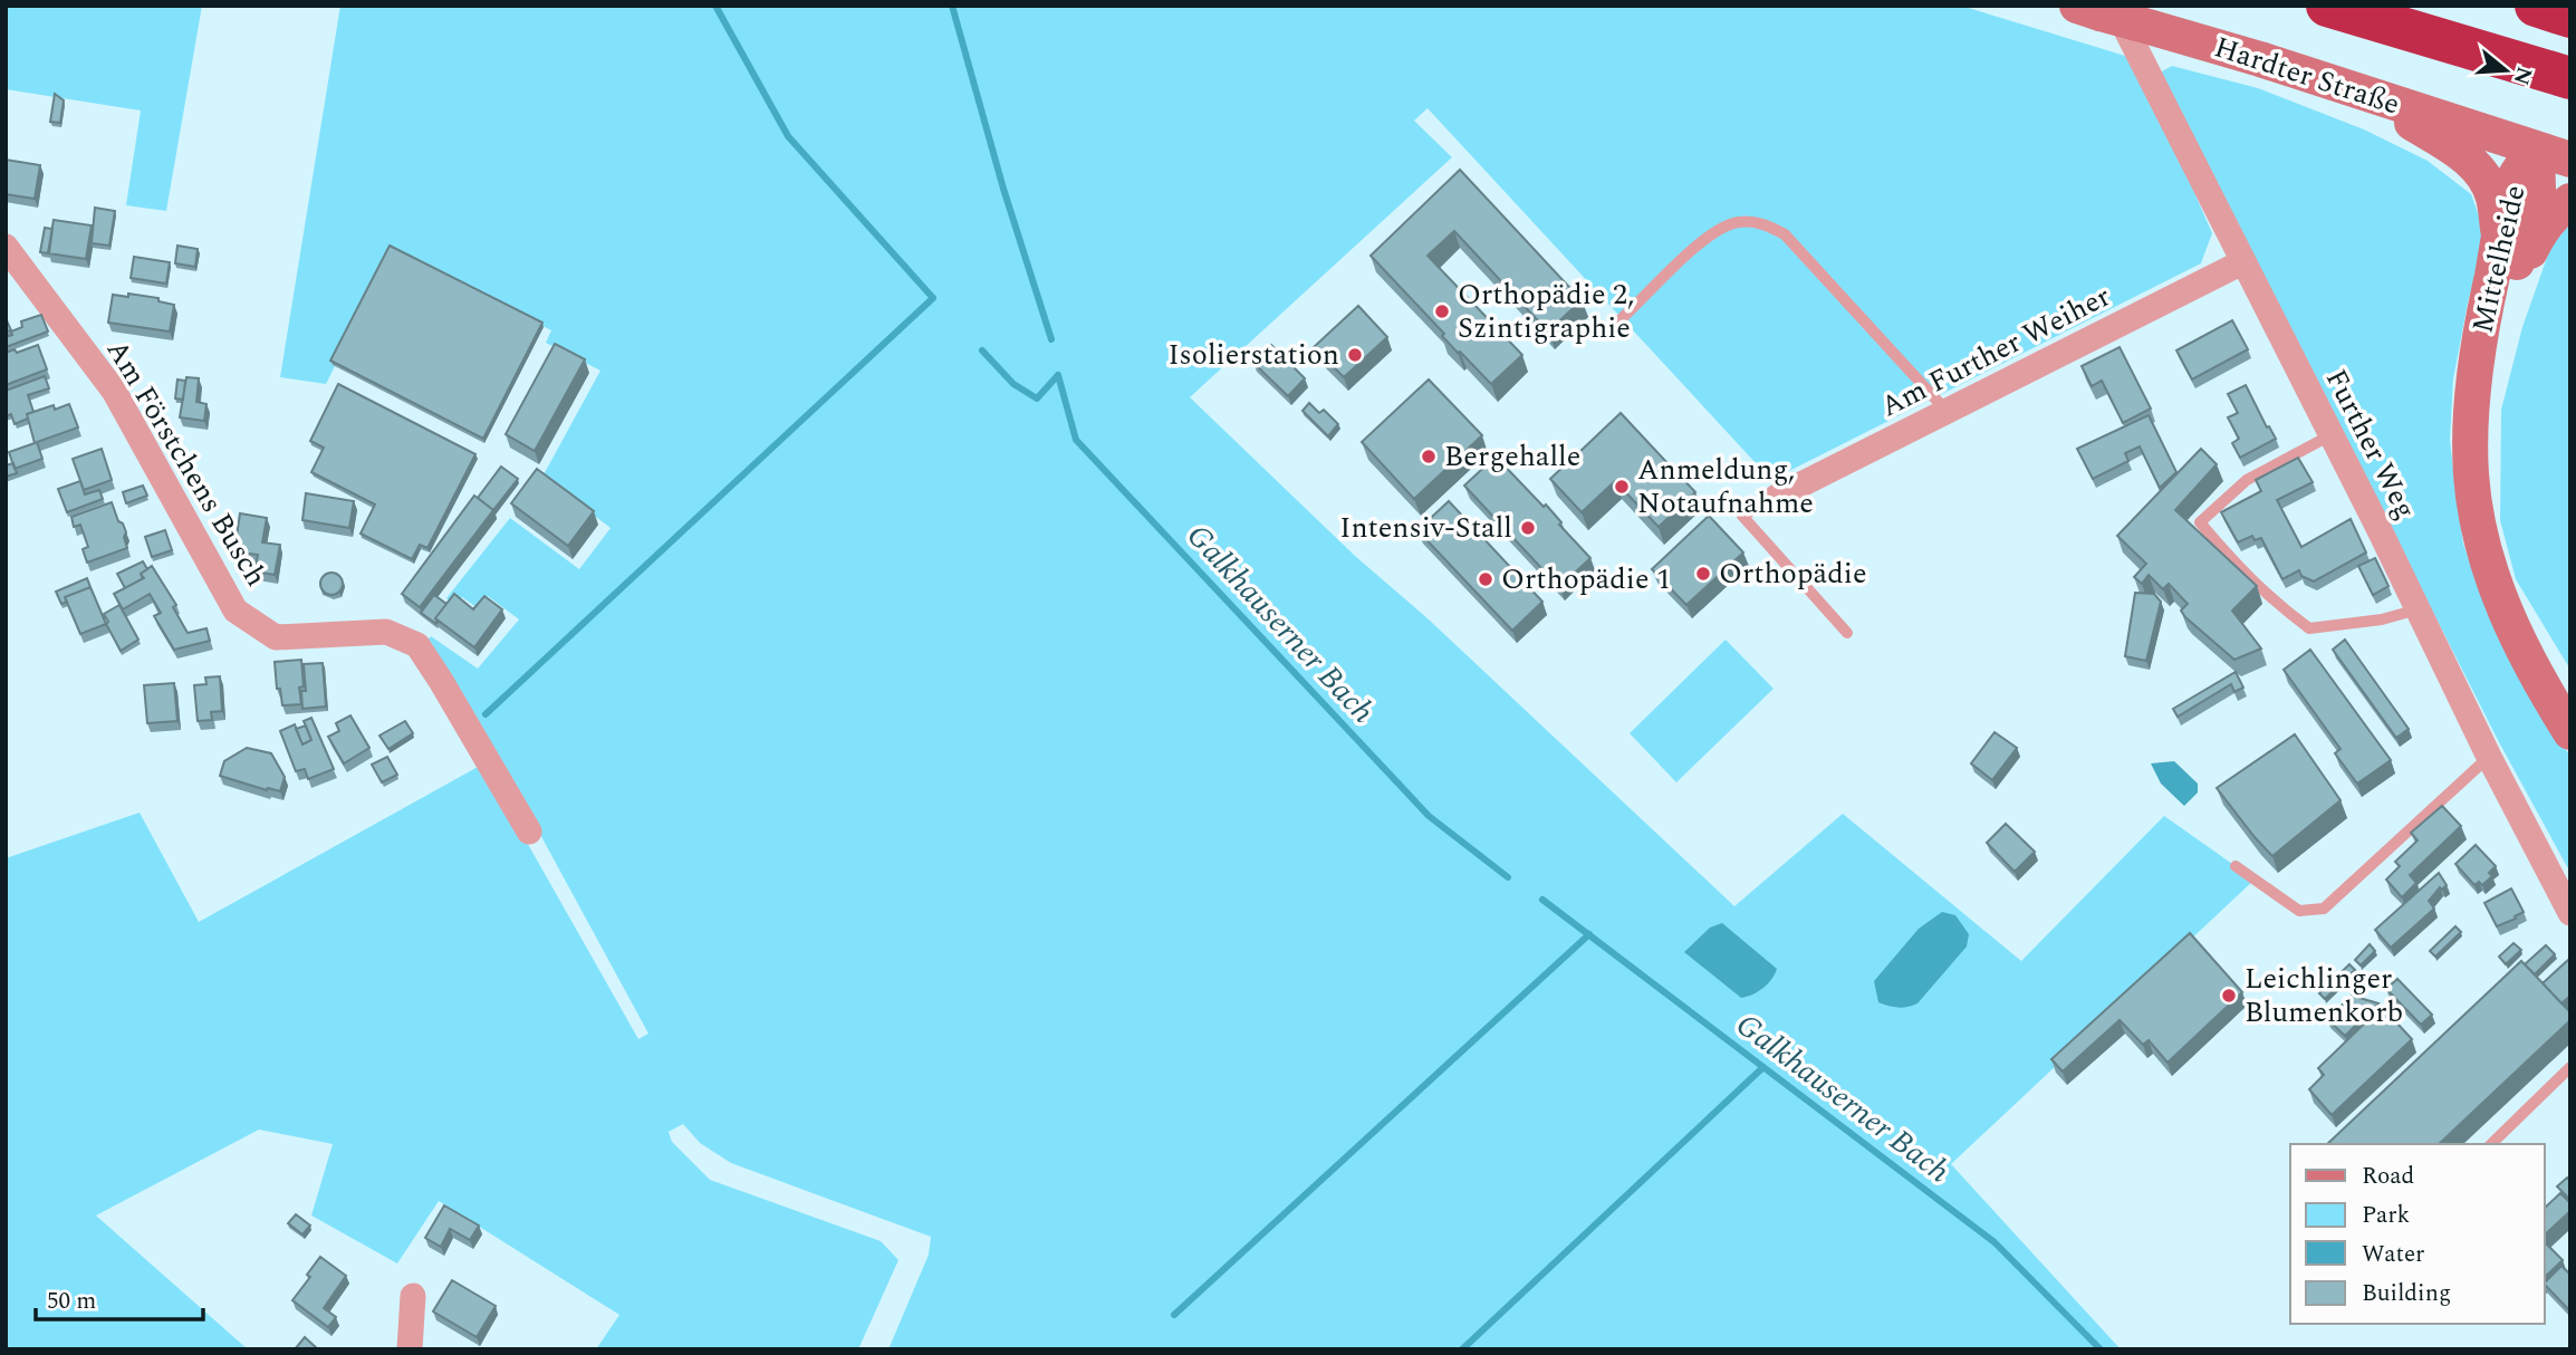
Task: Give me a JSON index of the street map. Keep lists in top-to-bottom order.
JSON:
{
  "streets": {
    "main road": ["Hardter Straße", "Mittelheide"],
    "street": ["Am Further Weiher", "Further Weg", "Am Förstchens Busch"]
  },
  "crossings": [
    ["Hardter Straße", "Mittelheide"],
    ["Hardter Straße", "Further Weg"],
    ["Am Further Weiher", "Further Weg"]
  ],
  "water": ["Galkhauserner Bach"],
  "places": [
    "Orthopädie 2, Szintigraphie",
    "Isolierstation",
    "Bergehalle",
    "Anmeldung, Notaufnahme",
    "Intensiv-Stall",
    "Orthopädie",
    "Orthopädie 1",
    "Leichlinger Blumenkorb"
  ],
  "legend": [
    "Road",
    "Park",
    "Water",
    "Building"
  ],
  "scale_bar": "50 m",
  "north": "right"
}
